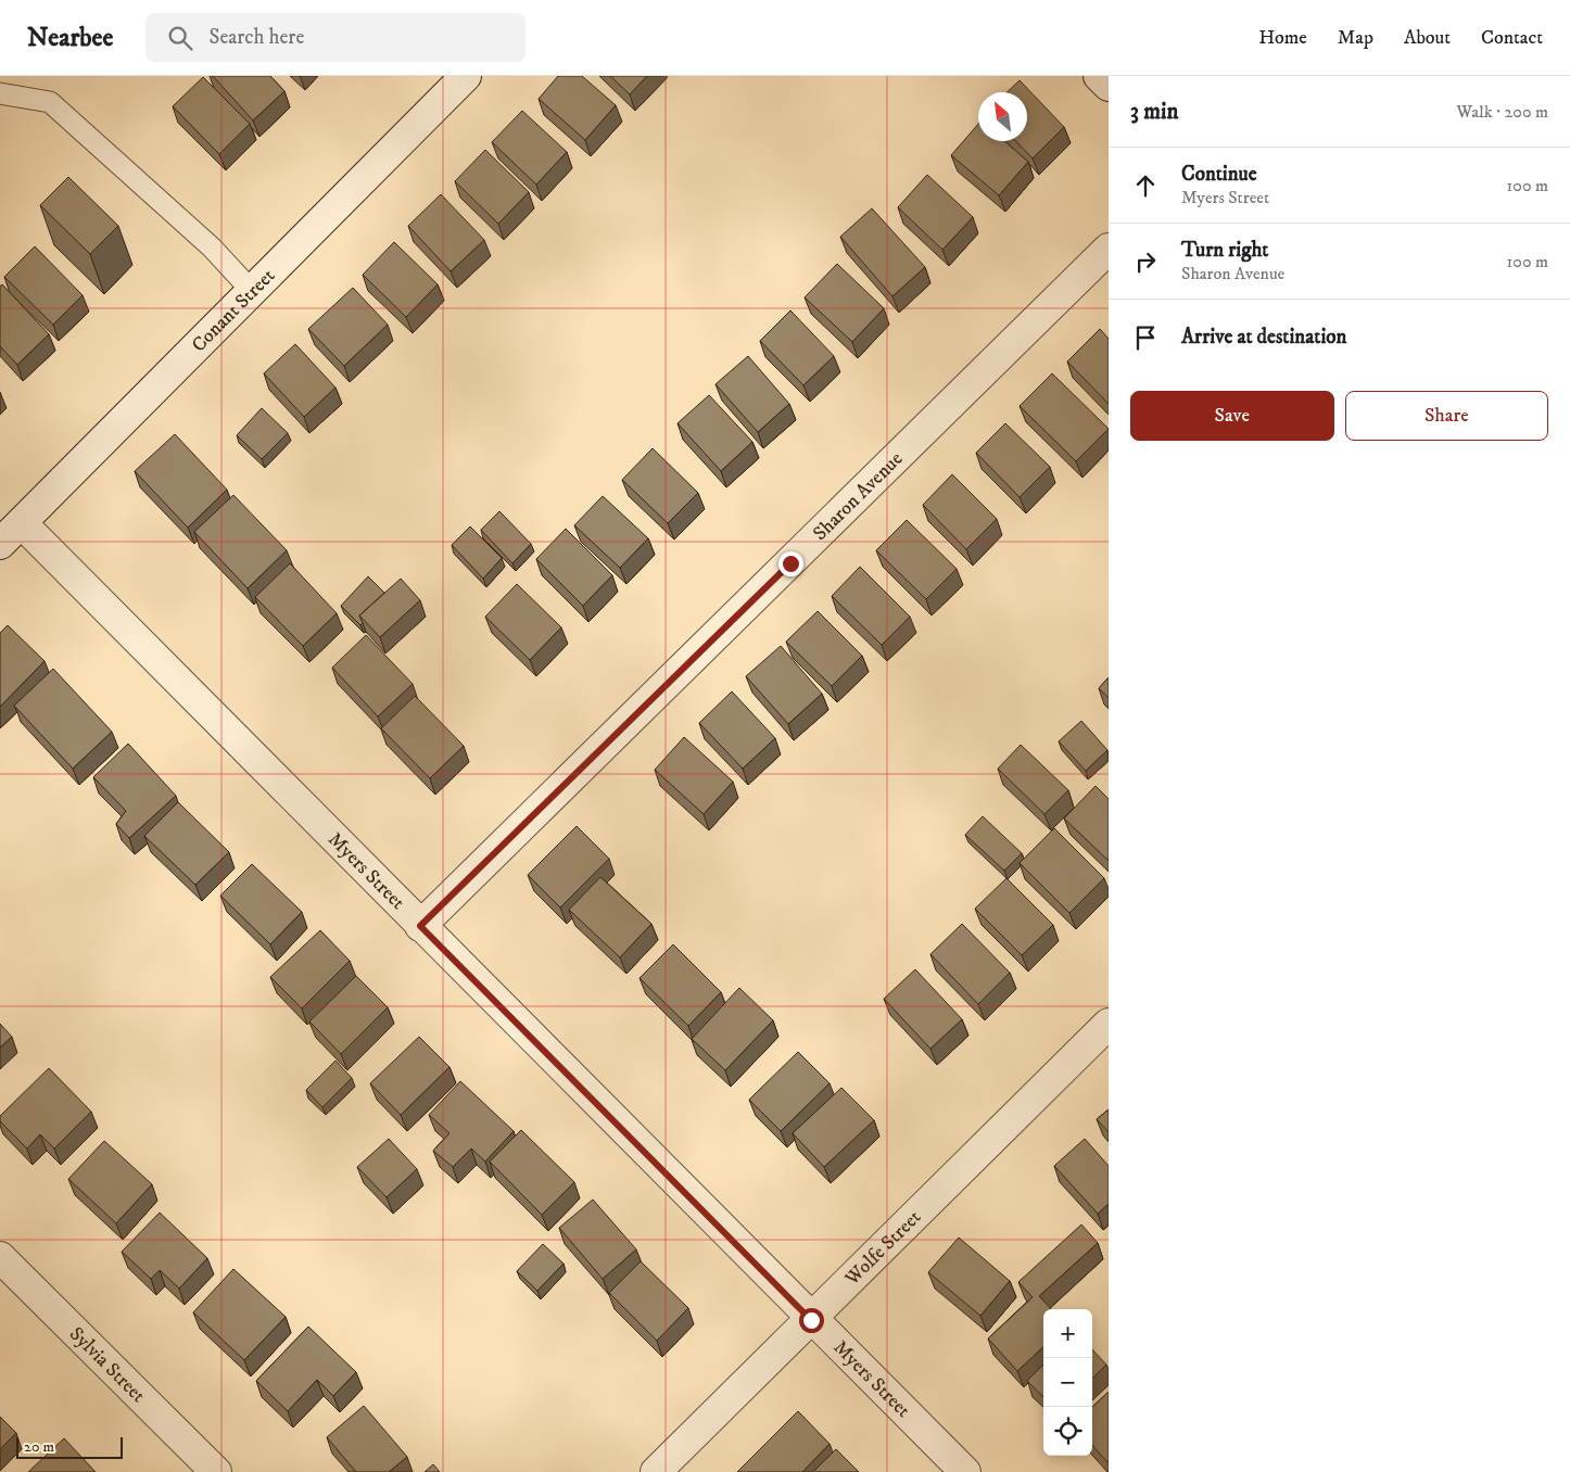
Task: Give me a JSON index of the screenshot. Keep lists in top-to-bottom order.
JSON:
{
  "streets": {
    "street": [
      "Conant Street",
      "Sharon Avenue",
      "Myers Street",
      "Wolfe Street",
      "Sylvia Street"
    ]
  },
  "crossings": [
    ["Conant Street", "Myers Street"],
    ["Sharon Avenue", "Myers Street"],
    ["Myers Street", "Wolfe Street"]
  ],
  "scale_bar": "20 m",
  "north": "top left",
  "page": {
    "header": "Nearbee",
    "search": "Search here",
    "nav": [
      "Home",
      "Map",
      "About",
      "Contact"
    ],
    "heading": ["3 min", "Walk · 200 m"],
    "list": [
      ["Continue", "Myers Street", "100 m"],
      ["Turn right", "Sharon Avenue", "100 m"],
      "Arrive at destination"
    ],
    "buttons": ["Save", "Share"],
    "map_buttons": ["+", "−"],
    "scale": "20 m"
  }
}
